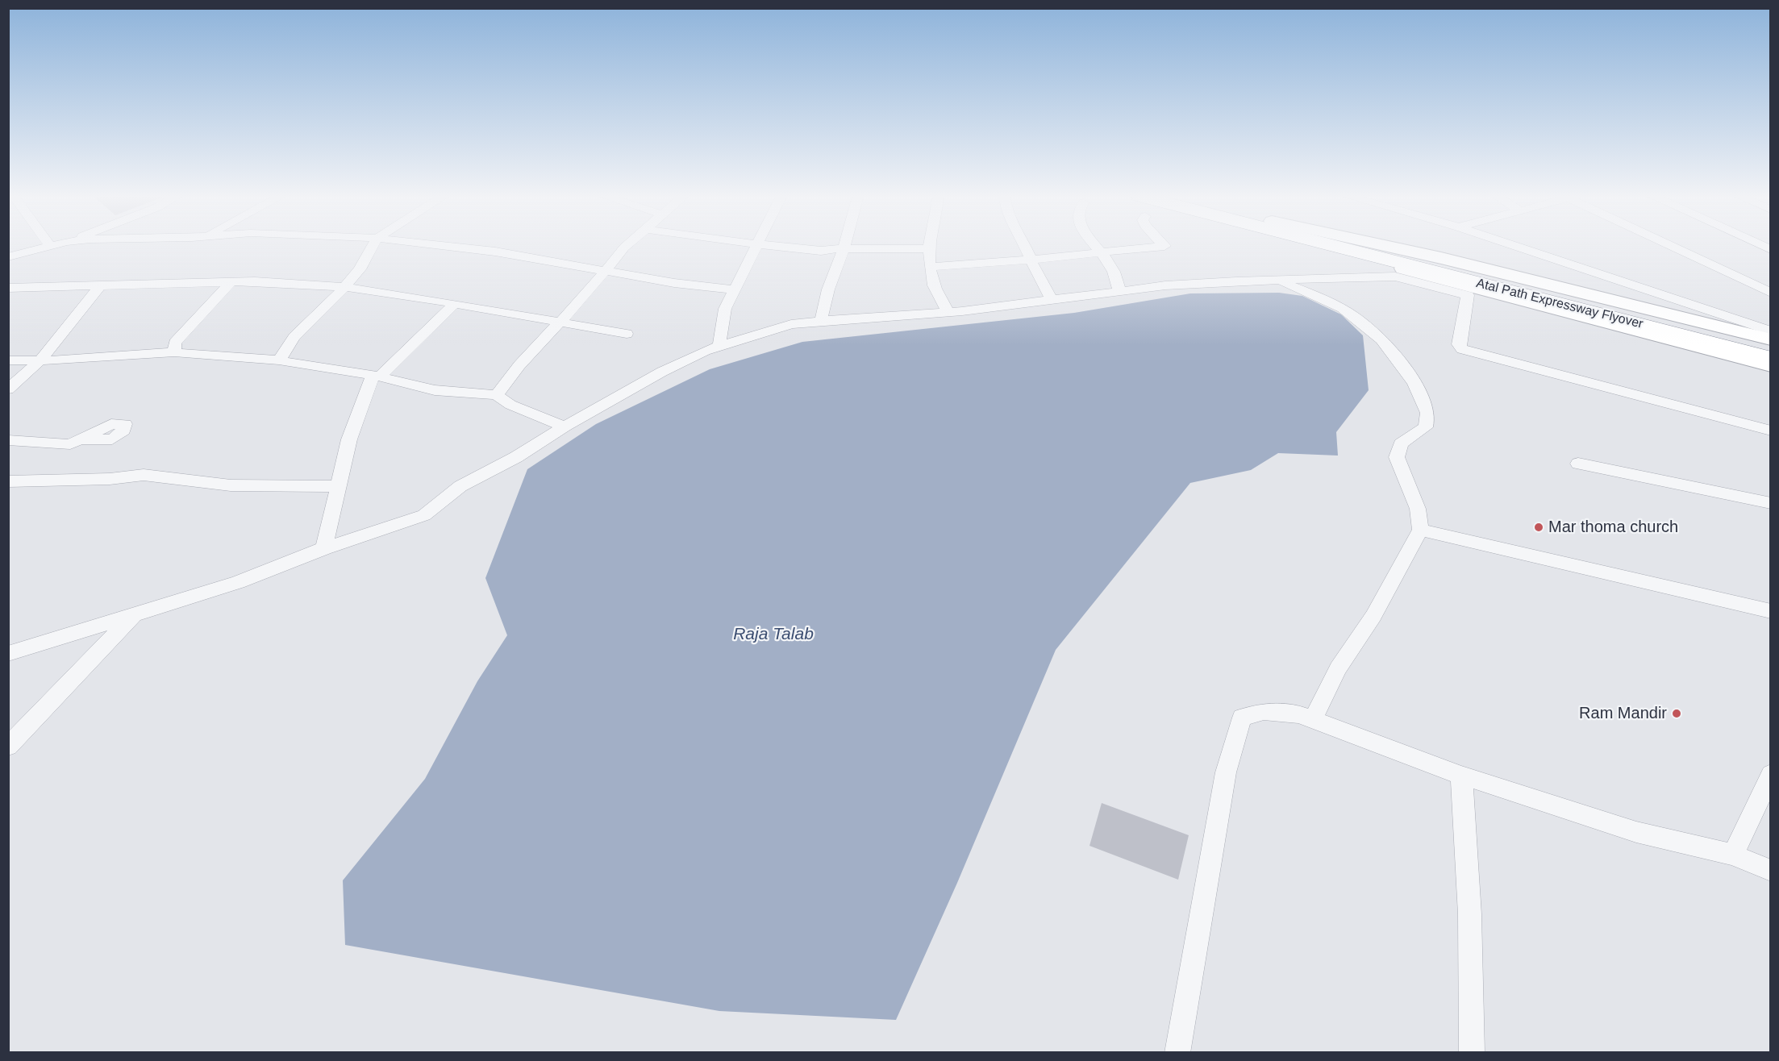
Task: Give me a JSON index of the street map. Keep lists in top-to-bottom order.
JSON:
{
  "streets": {
    "highway": ["Atal Path Expressway Flyover"]
  },
  "water": ["Raja Talab"],
  "places": ["Mar thoma church", "Ram Mandir"]
}
